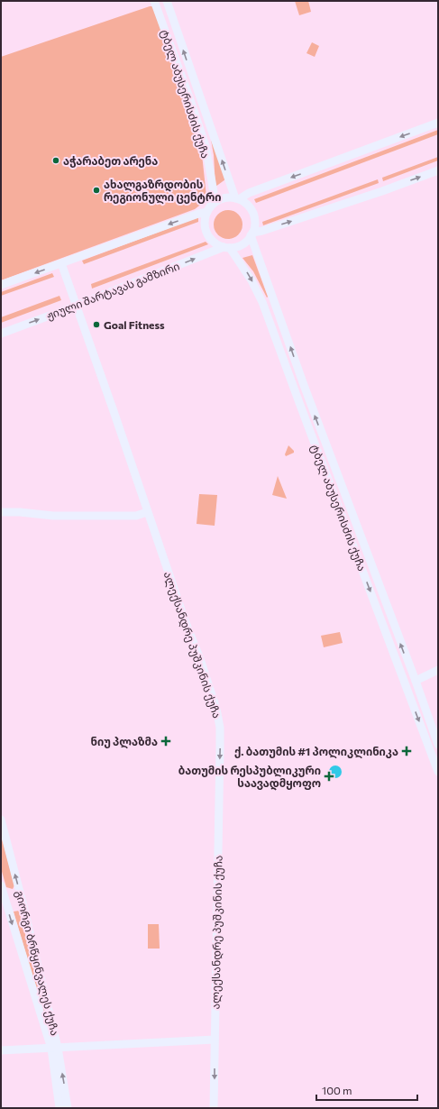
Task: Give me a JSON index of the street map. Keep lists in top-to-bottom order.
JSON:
{
  "streets": {
    "main road": [
      "ტბელ აბუსერისძის ქუჩა",
      "ჟიული შარტავას გამზირი",
      "ალექსანდრე პუშკინის ქუჩა",
      "გიორგი ბრწყინვალეს ქუჩა"
    ]
  },
  "crossings": [
    ["ტბელ აბუსერისძის ქუჩა", "ჟიული შარტავას გამზირი"],
    ["ჟიული შარტავას გამზირი", "ალექსანდრე პუშკინის ქუჩა"]
  ],
  "one_way": ["ალექსანდრე პუშკინის ქუჩა"],
  "places": {
    "other": ["აჭარაბეთ არენა", "ახალგაზრდობის რეგიონული ცენტრი", "Goal Fitness"],
    "health": ["ნიუ პლაზმა", "ქ. ბათუმის #1 პოლიკლინიკა", "ბათუმის რესპუბლიკური საავადმყოფო"]
  },
  "scale_bar": "100 m"
}
